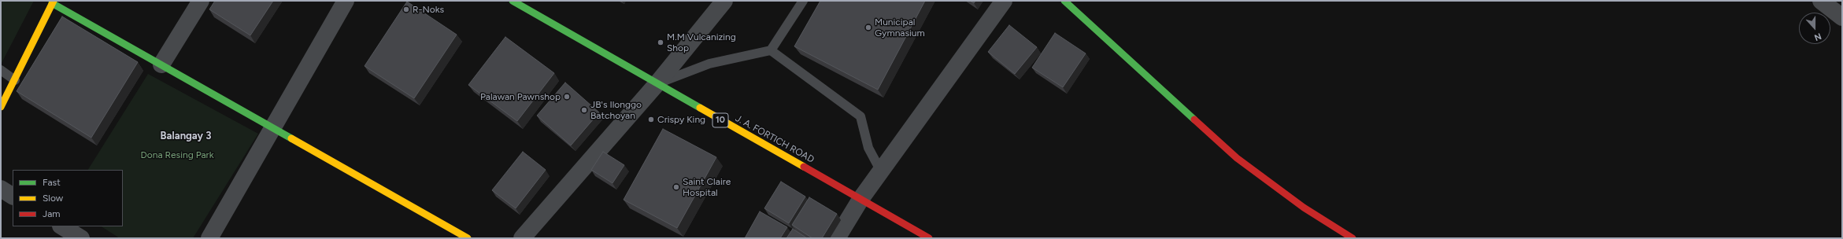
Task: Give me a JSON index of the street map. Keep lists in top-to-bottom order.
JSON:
{
  "streets": {
    "main road": ["10", "J. A. FORTICH ROAD"]
  },
  "districts": ["Balangay 3"],
  "parks": ["Dona Resing Park"],
  "places": [
    "R-Noks",
    "Municipal Gymnasium",
    "M.M Vulcanizing Shop",
    "Palawan Pawnshop",
    "JB's Ilonggo Batchoyan",
    "Crispy King",
    "Saint Claire Hospital"
  ],
  "legend": ["Fast", "Slow", "Jam"],
  "north": "bottom"
}
